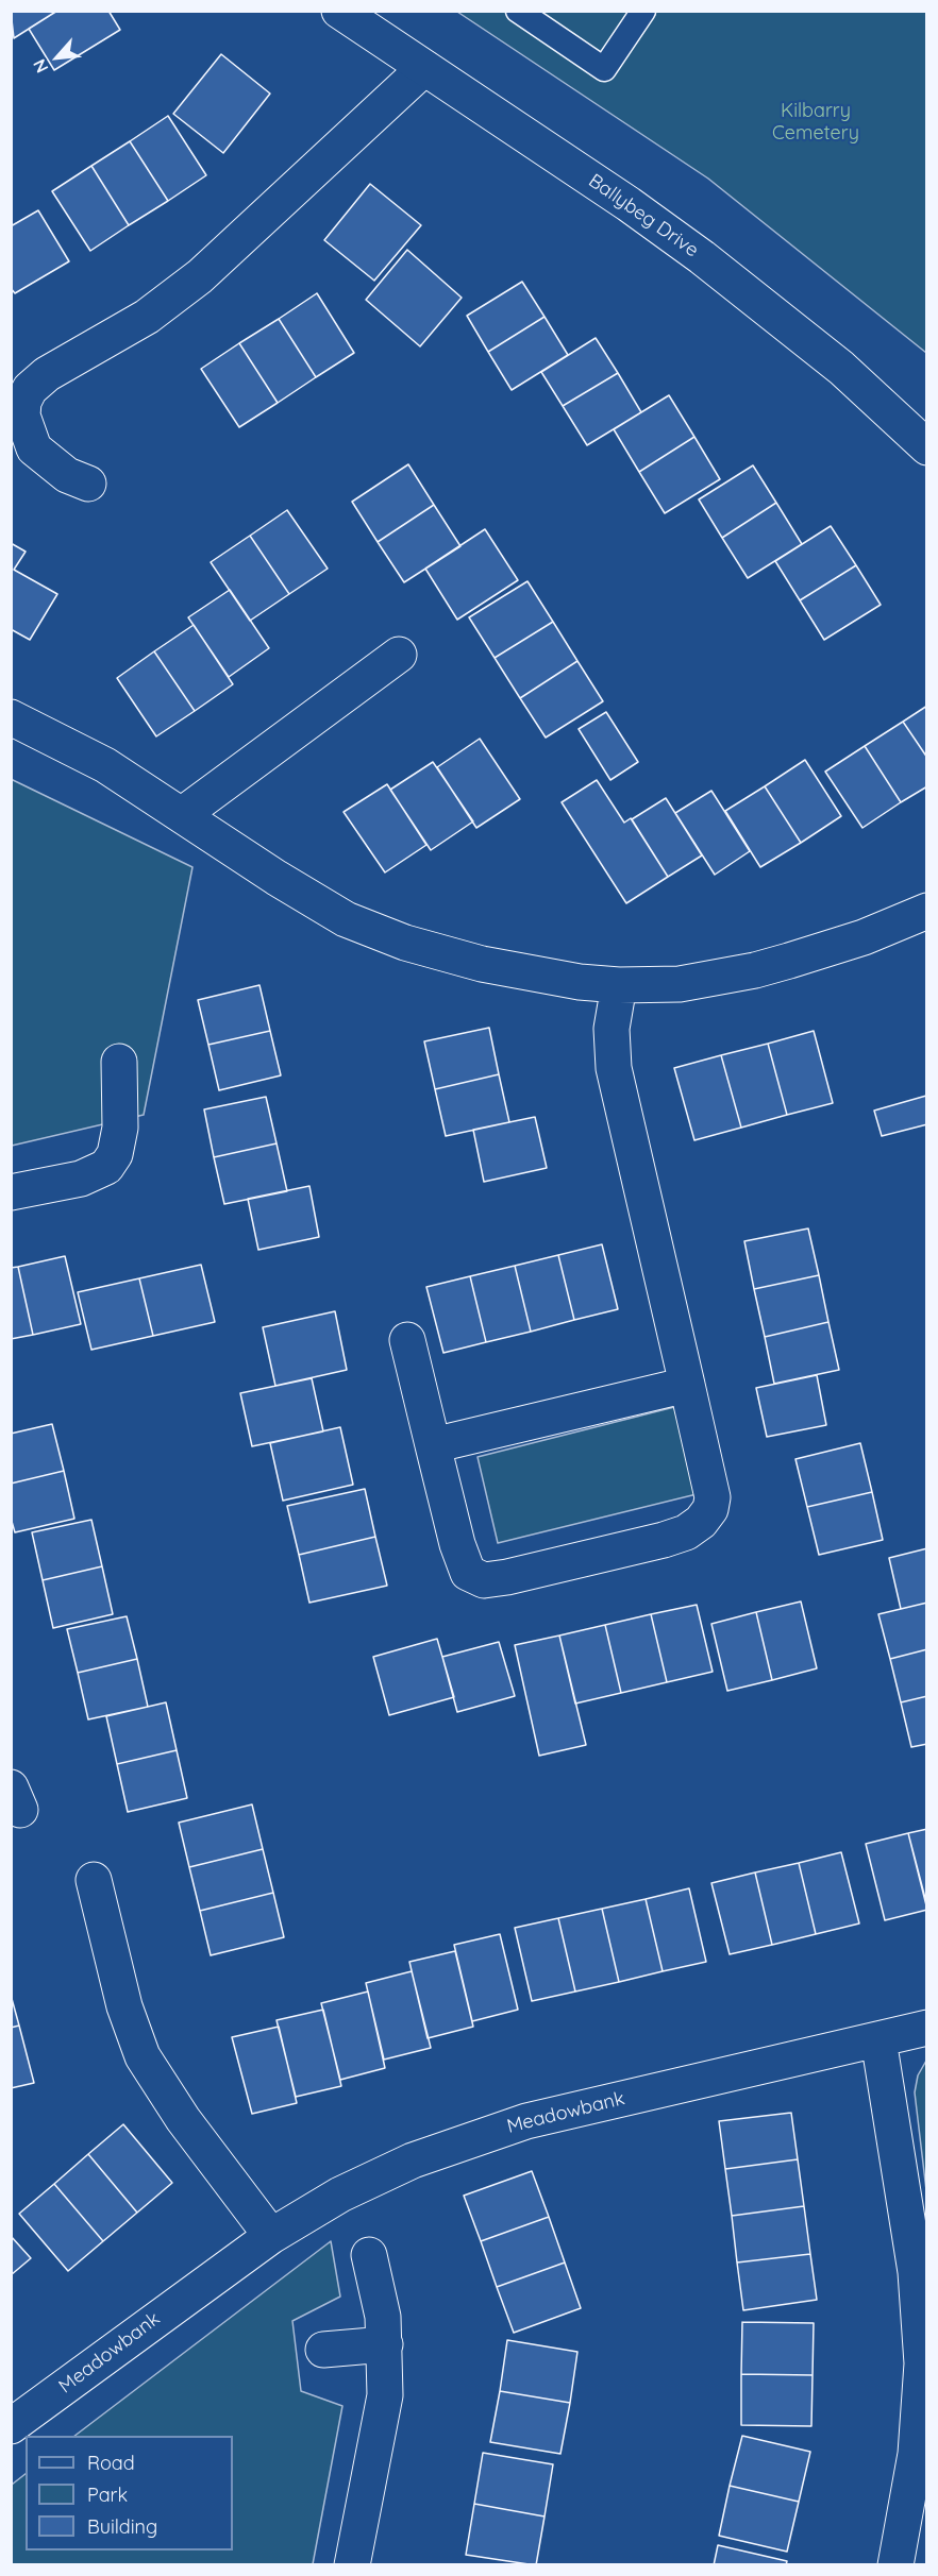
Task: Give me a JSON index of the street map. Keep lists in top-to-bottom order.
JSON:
{
  "streets": {
    "street": ["Ballybeg Drive", "Meadowbank"]
  },
  "parks": ["Kilbarry Cemetery"],
  "legend": ["Road", "Park", "Building"],
  "north": "bottom left"
}
